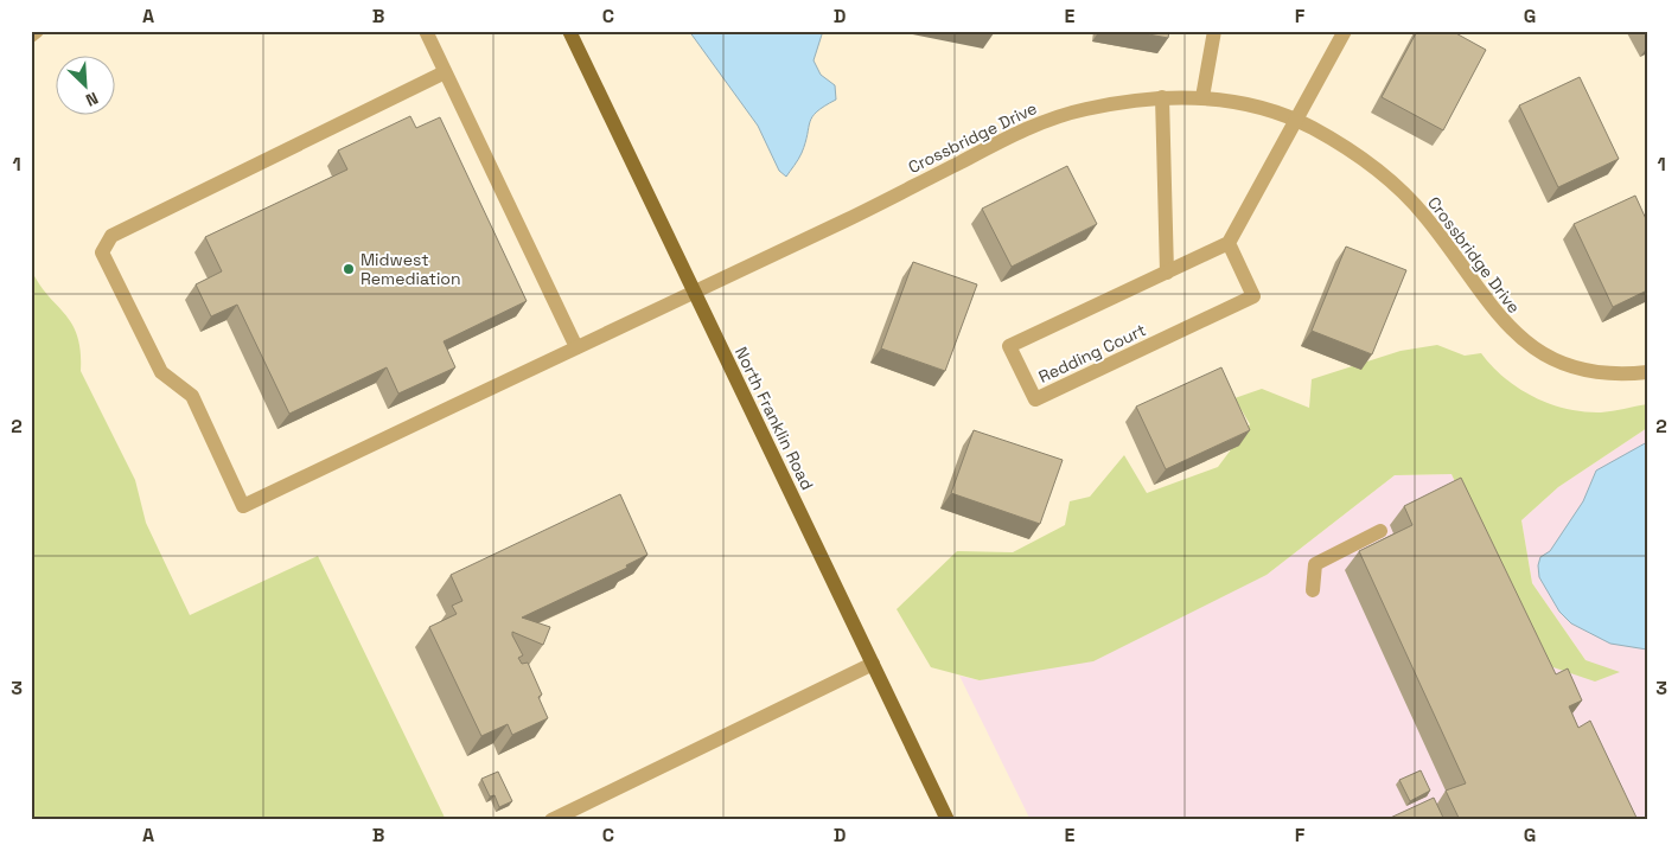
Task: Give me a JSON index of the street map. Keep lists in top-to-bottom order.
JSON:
{
  "streets": {
    "main road": ["North Franklin Road"],
    "street": ["Crossbridge Drive", "Redding Court"]
  },
  "crossings": [
    ["Crossbridge Drive", "North Franklin Road"]
  ],
  "places": ["Midwest Remediation"],
  "north": "bottom right",
  "grid": {
    "columns": [
      "A",
      "B",
      "C",
      "D",
      "E",
      "F",
      "G"
    ],
    "rows": ["1", "2", "3"]
  }
}
